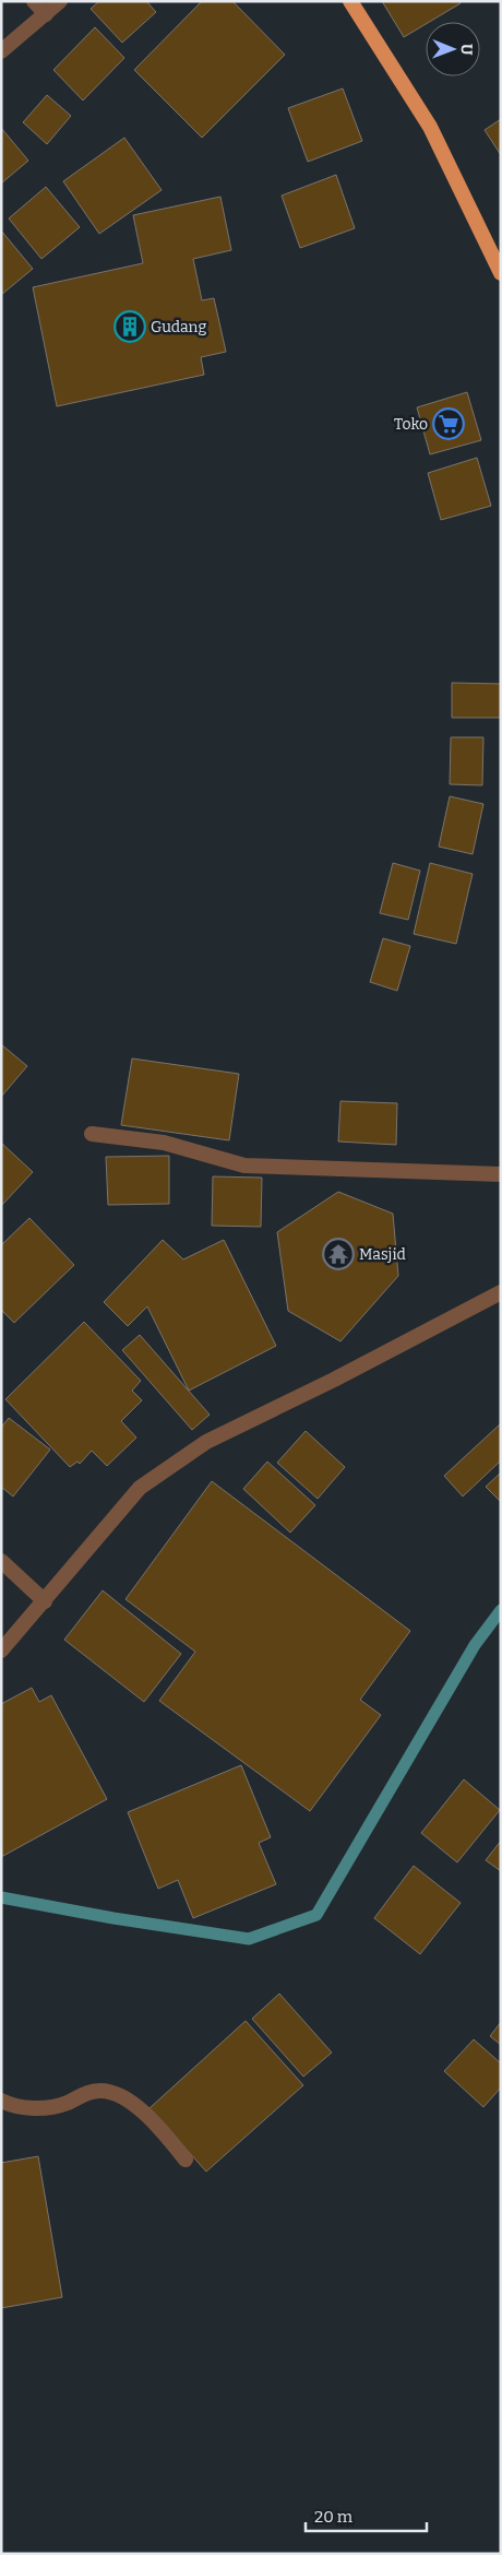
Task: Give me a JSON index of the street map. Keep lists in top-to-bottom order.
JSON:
{
  "places": {
    "building": ["Gudang"],
    "supermarket": ["Toko"],
    "temple": ["Masjid"]
  },
  "scale_bar": "20 m",
  "north": "right"
}
